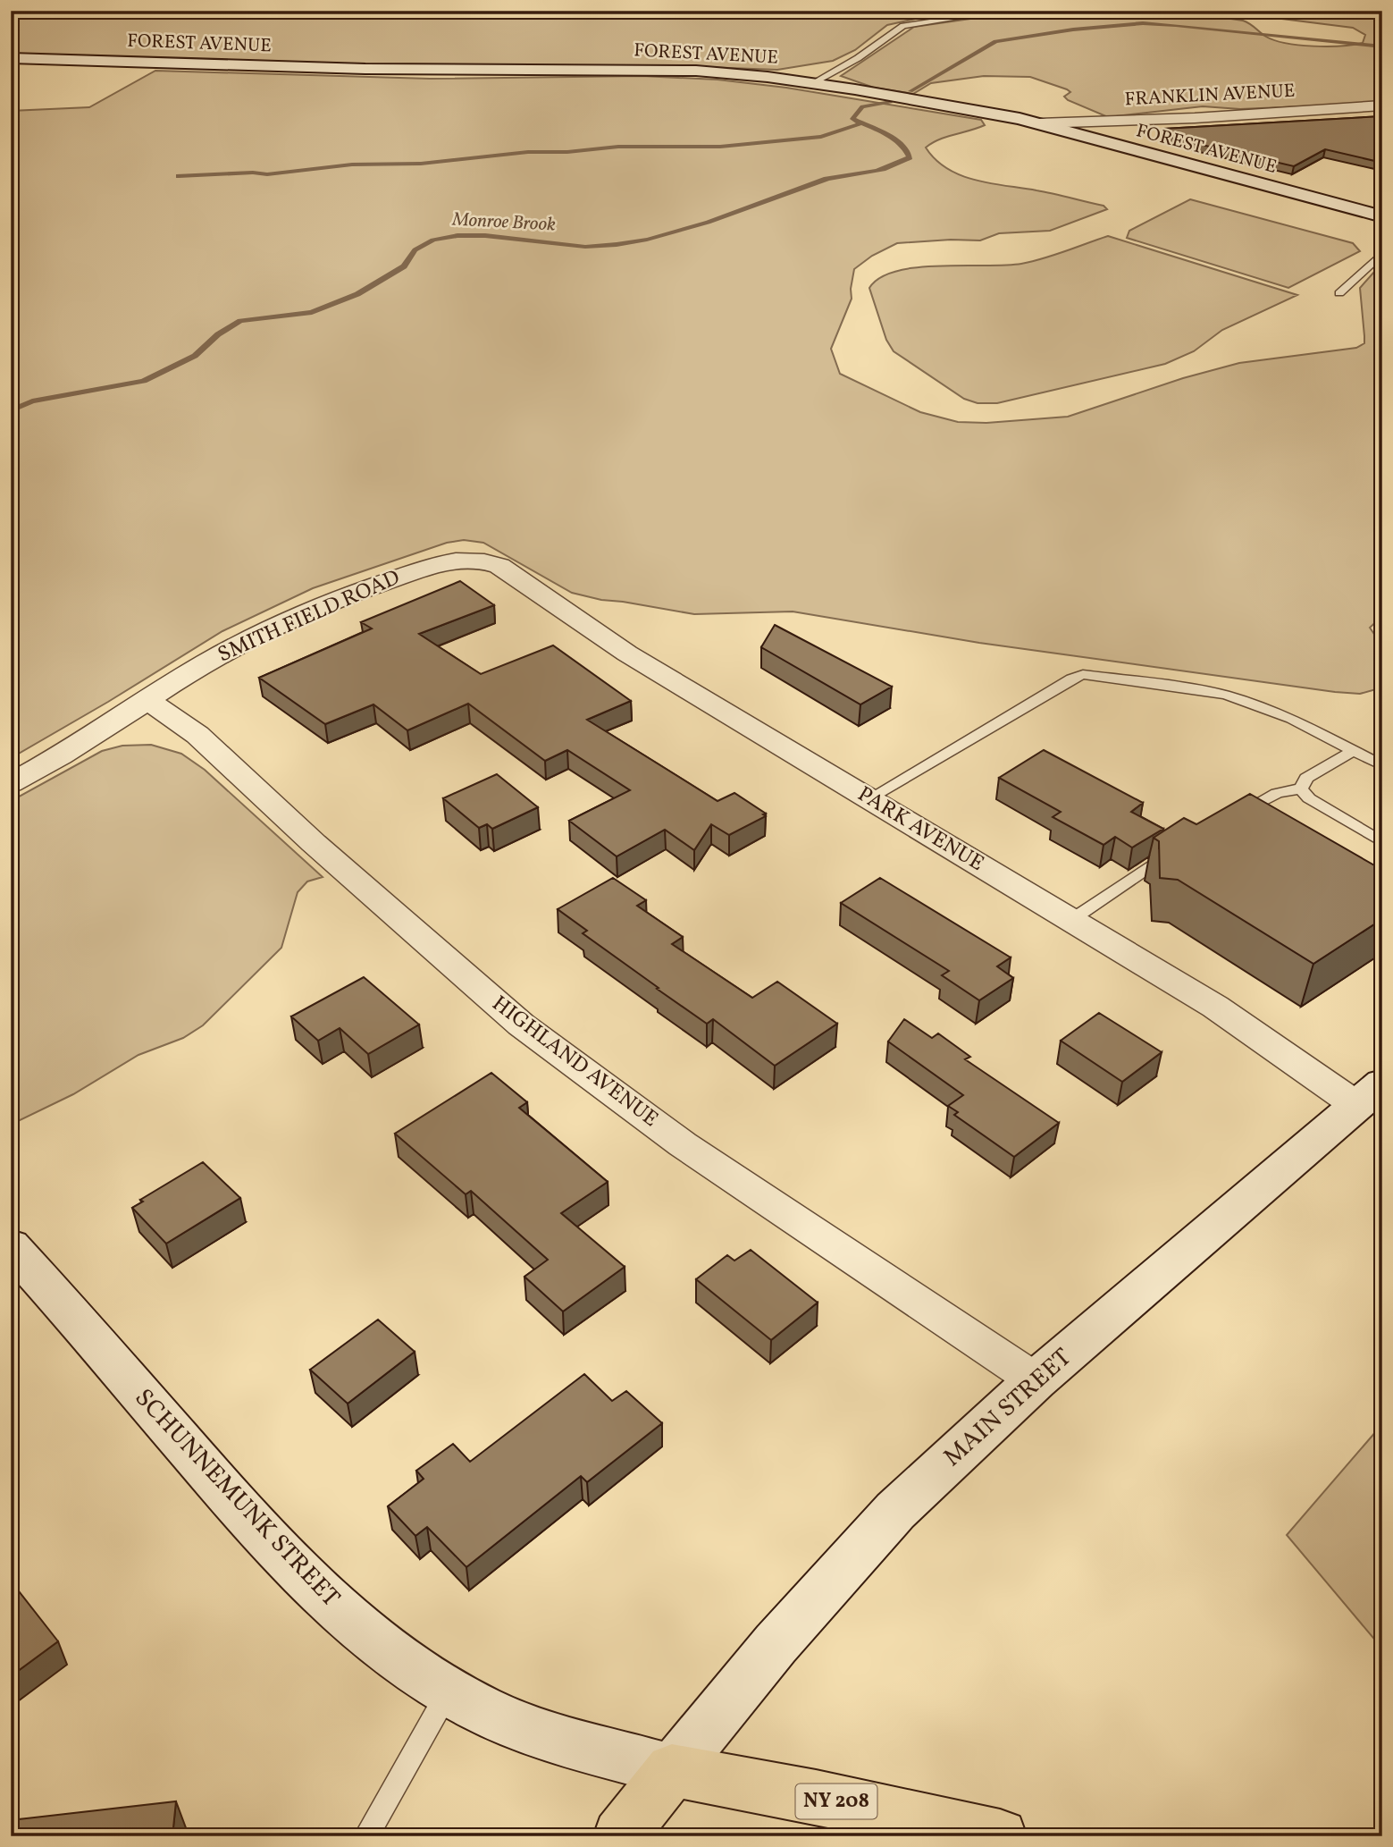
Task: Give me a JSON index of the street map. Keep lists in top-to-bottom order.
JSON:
{
  "streets": {
    "main road": ["NY 208"],
    "street": [
      "FOREST AVENUE",
      "FRANKLIN AVENUE",
      "SMITH FIELD ROAD",
      "PARK AVENUE",
      "HIGHLAND AVENUE",
      "MAIN STREET",
      "SCHUNNEMUNK STREET"
    ]
  },
  "crossings": [
    ["FOREST AVENUE", "FRANKLIN AVENUE"],
    ["SMITH FIELD ROAD", "PARK AVENUE"],
    ["SMITH FIELD ROAD", "HIGHLAND AVENUE"],
    ["PARK AVENUE", "MAIN STREET"],
    ["HIGHLAND AVENUE", "MAIN STREET"],
    ["MAIN STREET", "SCHUNNEMUNK STREET"],
    ["MAIN STREET", "NY 208"],
    ["SCHUNNEMUNK STREET", "NY 208"]
  ],
  "water": ["Monroe Brook"]
}
